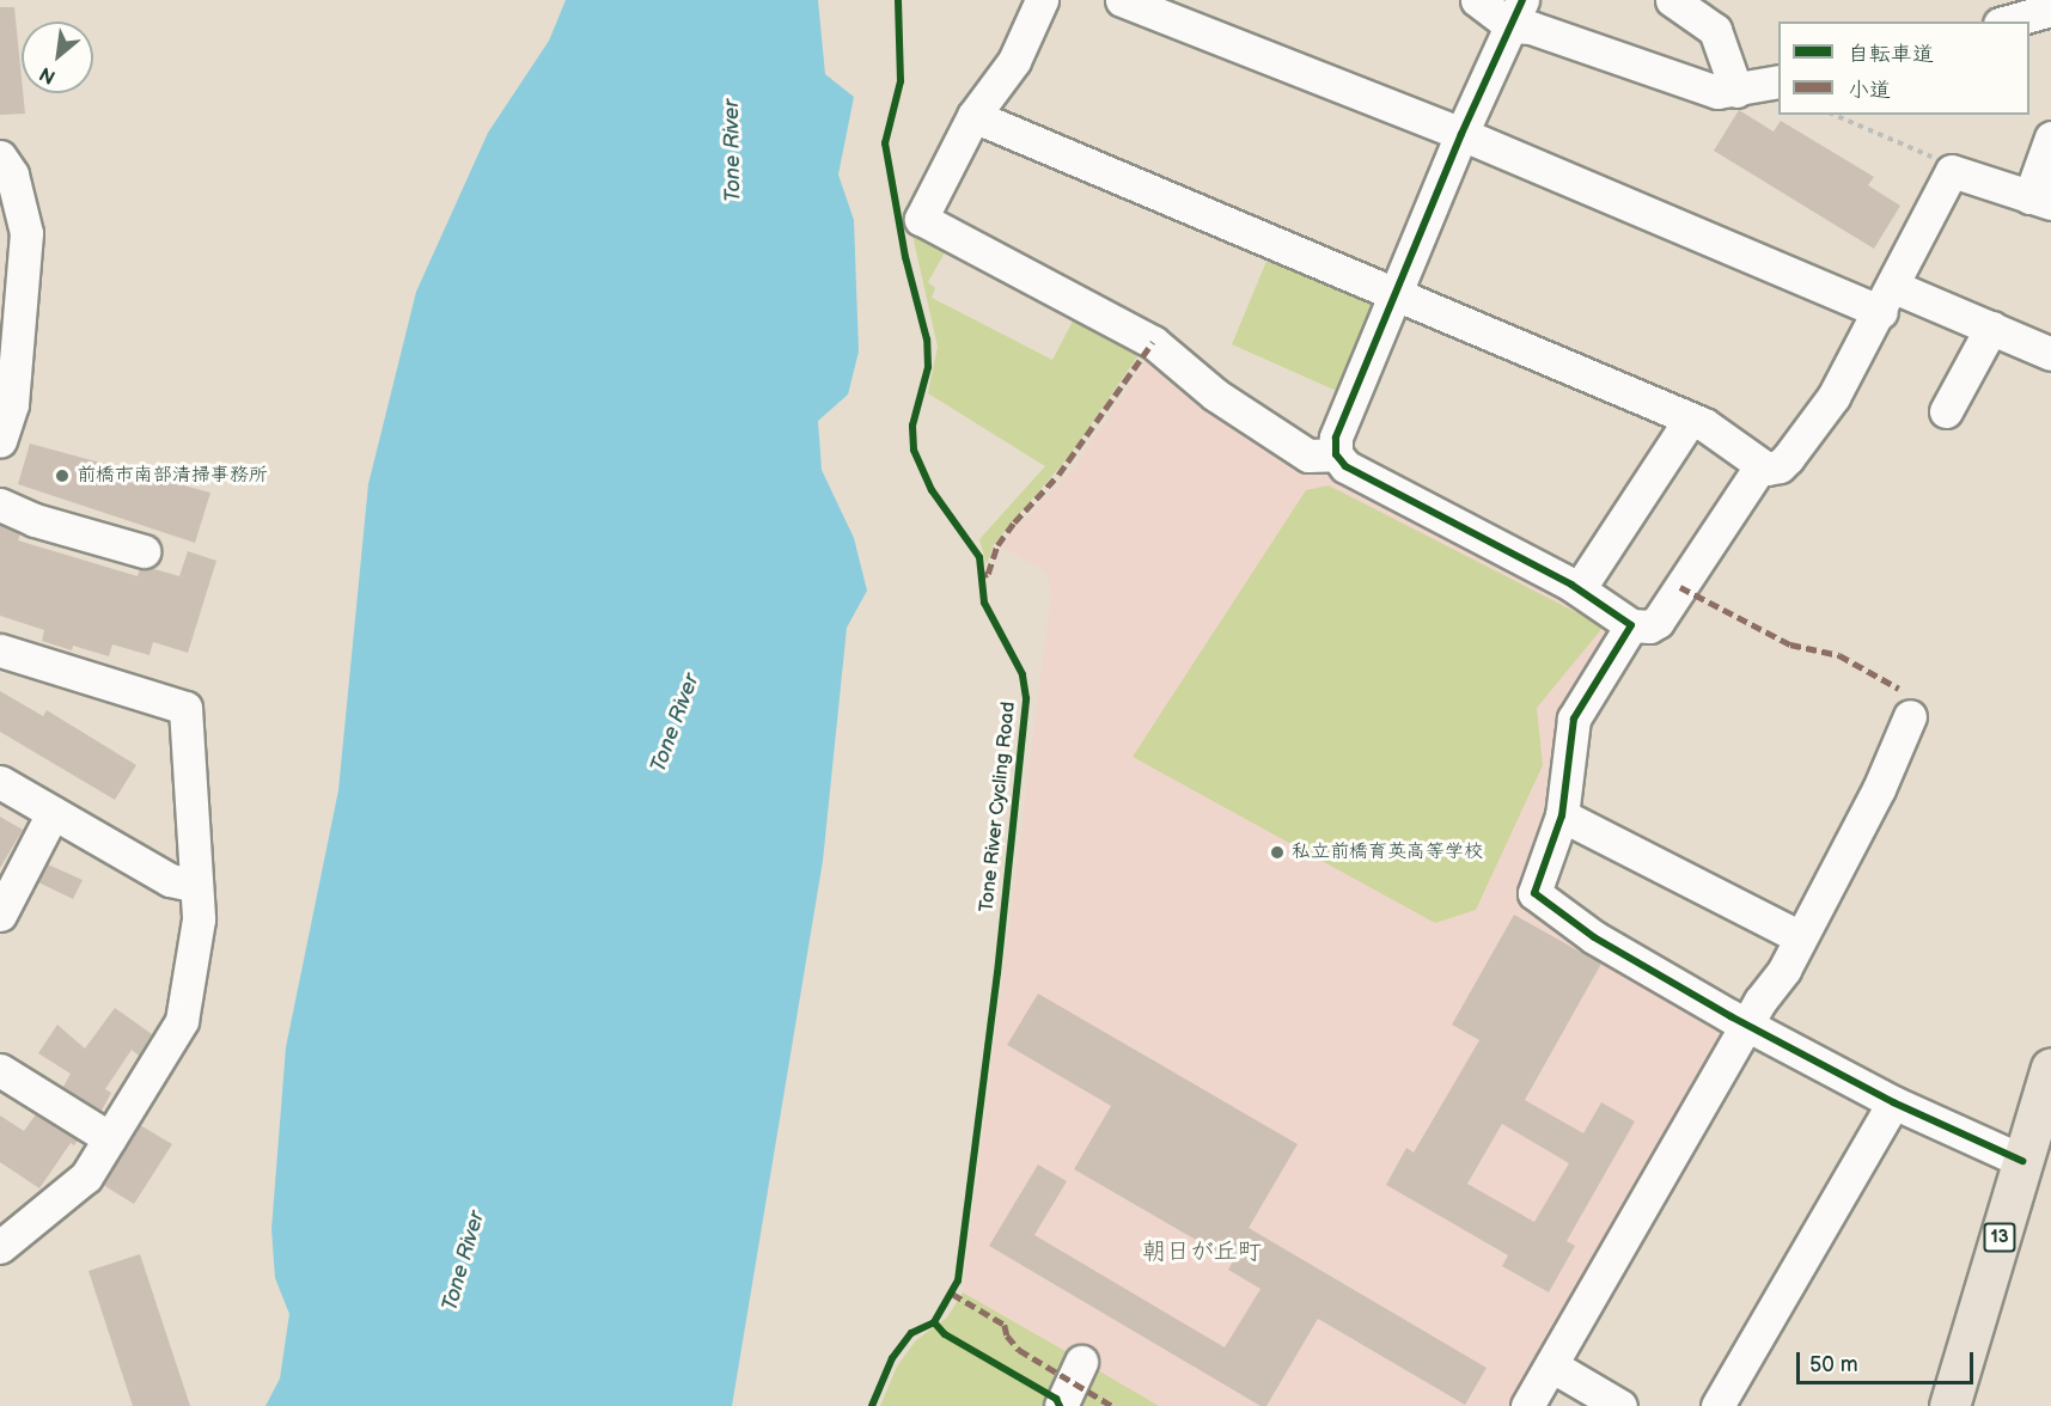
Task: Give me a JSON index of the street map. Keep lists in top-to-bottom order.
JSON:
{
  "streets": {
    "main road": ["13"],
    "cycle path": ["Tone River Cycling Road"]
  },
  "districts": ["朝日が丘町"],
  "water": ["Tone River"],
  "places": ["前橋市南部清掃事務所", "私立前橋育英高等学校"],
  "legend": ["自転車道", "小道"],
  "scale_bar": "50 m",
  "north": "bottom left"
}
